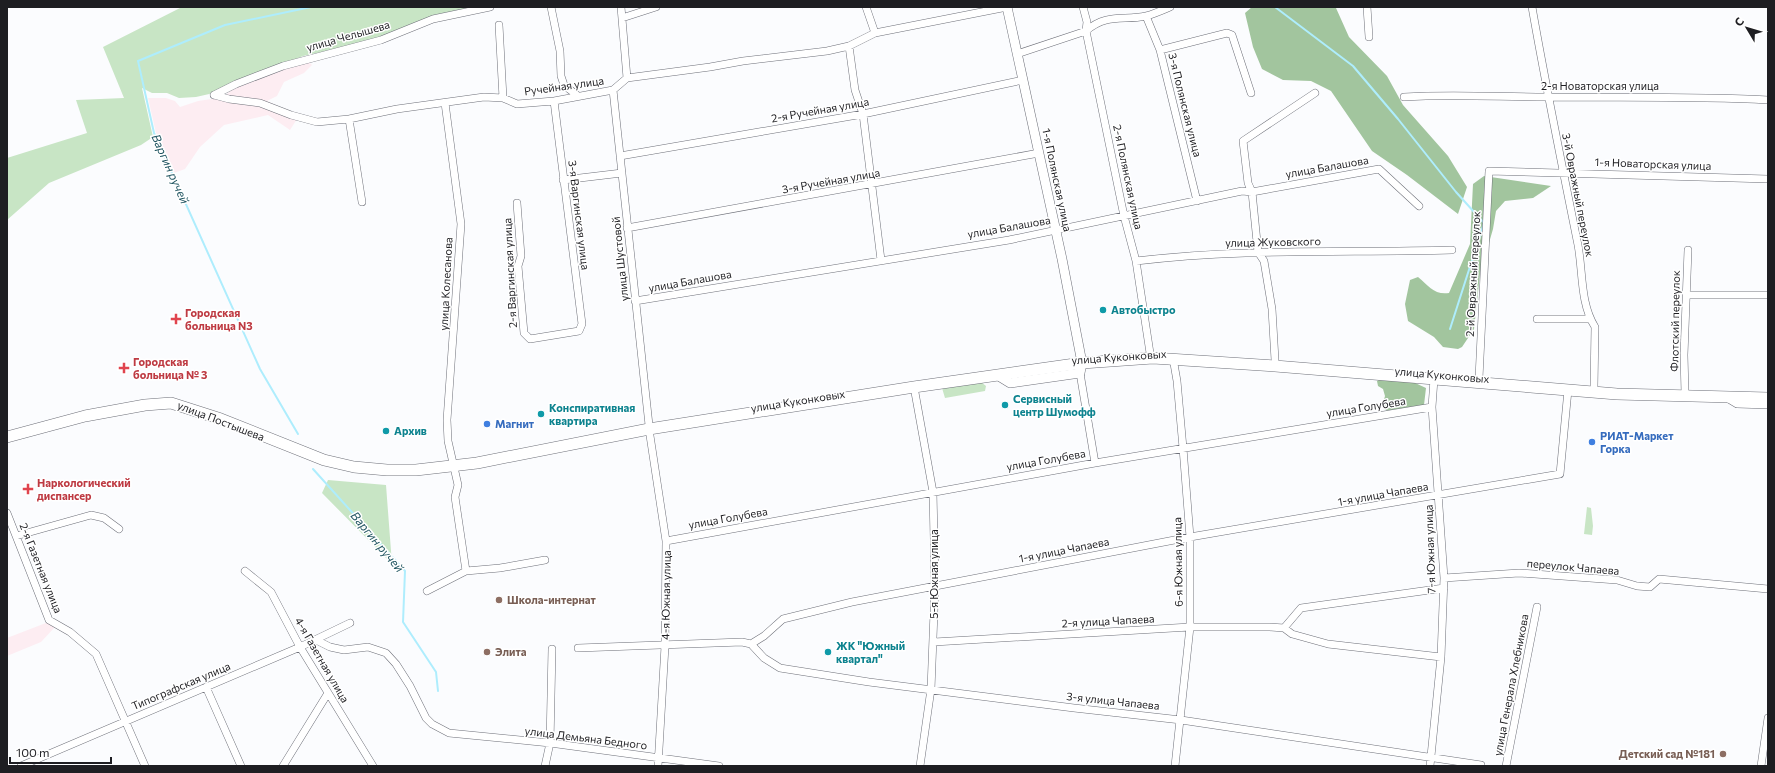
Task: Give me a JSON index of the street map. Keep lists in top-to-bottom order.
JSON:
{
  "streets": {
    "main road": ["улица Куконковых", "улица Постышева"],
    "street": [
      "улица Челышева",
      "Ручейная улица",
      "2-я Новаторская улица",
      "3-я Полянская улица",
      "2-я Ручейная улица",
      "1-я Новаторская улица",
      "улица Балашова",
      "2-я Полянская улица",
      "1-я Полянская улица",
      "3-я Ручейная улица",
      "3-й Овражный переулок",
      "3-я Варгинская улица",
      "улица Жуковского",
      "улица Шустовой",
      "2-я Варгинская улица",
      "2-й Овражный переулок",
      "улица Колесанова",
      "Флотский переулок",
      "улица Голубева",
      "1-я улица Чапаева",
      "7-я Южная улица",
      "6-я Южная улица",
      "переулок Чапаева",
      "2-я Газетная улица",
      "5-я Южная улица",
      "4-я Южная улица",
      "2-я улица Чапаева",
      "4-я Газетная улица",
      "улица Генерала Хлебникова",
      "Типографская улица",
      "3-я улица Чапаева",
      "улица Демьяна Бедного"
    ]
  },
  "crossings": [
    ["улица Челышева", "Ручейная улица"],
    ["Ручейная улица", "3-я Варгинская улица"],
    ["Ручейная улица", "улица Шустовой"],
    ["Ручейная улица", "улица Колесанова"],
    ["2-я Новаторская улица", "3-й Овражный переулок"],
    ["3-я Полянская улица", "улица Балашова"],
    ["2-я Ручейная улица", "1-я Полянская улица"],
    ["2-я Ручейная улица", "улица Шустовой"],
    ["1-я Новаторская улица", "3-й Овражный переулок"],
    ["1-я Новаторская улица", "2-й Овражный переулок"],
    ["улица Балашова", "2-я Полянская улица"],
    ["улица Балашова", "1-я Полянская улица"],
    ["улица Балашова", "улица Шустовой"],
    ["2-я Полянская улица", "улица Жуковского"],
    ["2-я Полянская улица", "улица Куконковых"],
    ["1-я Полянская улица", "3-я Ручейная улица"],
    ["1-я Полянская улица", "улица Куконковых"],
    ["3-я Ручейная улица", "улица Шустовой"],
    ["3-й Овражный переулок", "улица Куконковых"],
    ["3-я Варгинская улица", "2-я Варгинская улица"],
    ["улица Шустовой", "улица Куконковых"],
    ["улица Шустовой", "4-я Южная улица"],
    ["2-й Овражный переулок", "улица Куконковых"],
    ["улица Колесанова", "улица Куконковых"],
    ["Флотский переулок", "улица Куконковых"],
    ["улица Куконковых", "улица Постышева"],
    ["улица Куконковых", "1-я улица Чапаева"],
    ["улица Куконковых", "7-я Южная улица"],
    ["улица Куконковых", "6-я Южная улица"],
    ["улица Куконковых", "5-я Южная улица"],
    ["улица Куконковых", "4-я Южная улица"],
    ["улица Голубева", "7-я Южная улица"],
    ["улица Голубева", "6-я Южная улица"],
    ["улица Голубева", "5-я Южная улица"],
    ["улица Голубева", "4-я Южная улица"],
    ["1-я улица Чапаева", "7-я Южная улица"],
    ["1-я улица Чапаева", "6-я Южная улица"],
    ["1-я улица Чапаева", "5-я Южная улица"],
    ["1-я улица Чапаева", "3-я улица Чапаева"],
    ["7-я Южная улица", "переулок Чапаева"],
    ["7-я Южная улица", "2-я улица Чапаева"],
    ["7-я Южная улица", "3-я улица Чапаева"],
    ["6-я Южная улица", "2-я улица Чапаева"],
    ["6-я Южная улица", "3-я улица Чапаева"],
    ["2-я Газетная улица", "Типографская улица"],
    ["5-я Южная улица", "2-я улица Чапаева"],
    ["5-я Южная улица", "3-я улица Чапаева"],
    ["4-я Южная улица", "улица Демьяна Бедного"],
    ["4-я Газетная улица", "Типографская улица"],
    ["Типографская улица", "улица Демьяна Бедного"]
  ],
  "water": ["Варгин ручей"],
  "places": {
    "other": [
      "Автобыстро",
      "Сервисный центр Шумофф",
      "Конспиративная квартира",
      "Магнит",
      "Архив",
      "РИАТ-Маркет Горка",
      "Школа-интернат",
      "Элита",
      "ЖК \"Южный квартал\"",
      "Детский сад №181"
    ],
    "health": ["Городская больница N3", "Городская больница № 3", "Наркологический диспансер"]
  },
  "scale_bar": "100 m",
  "north": "top left"
}
